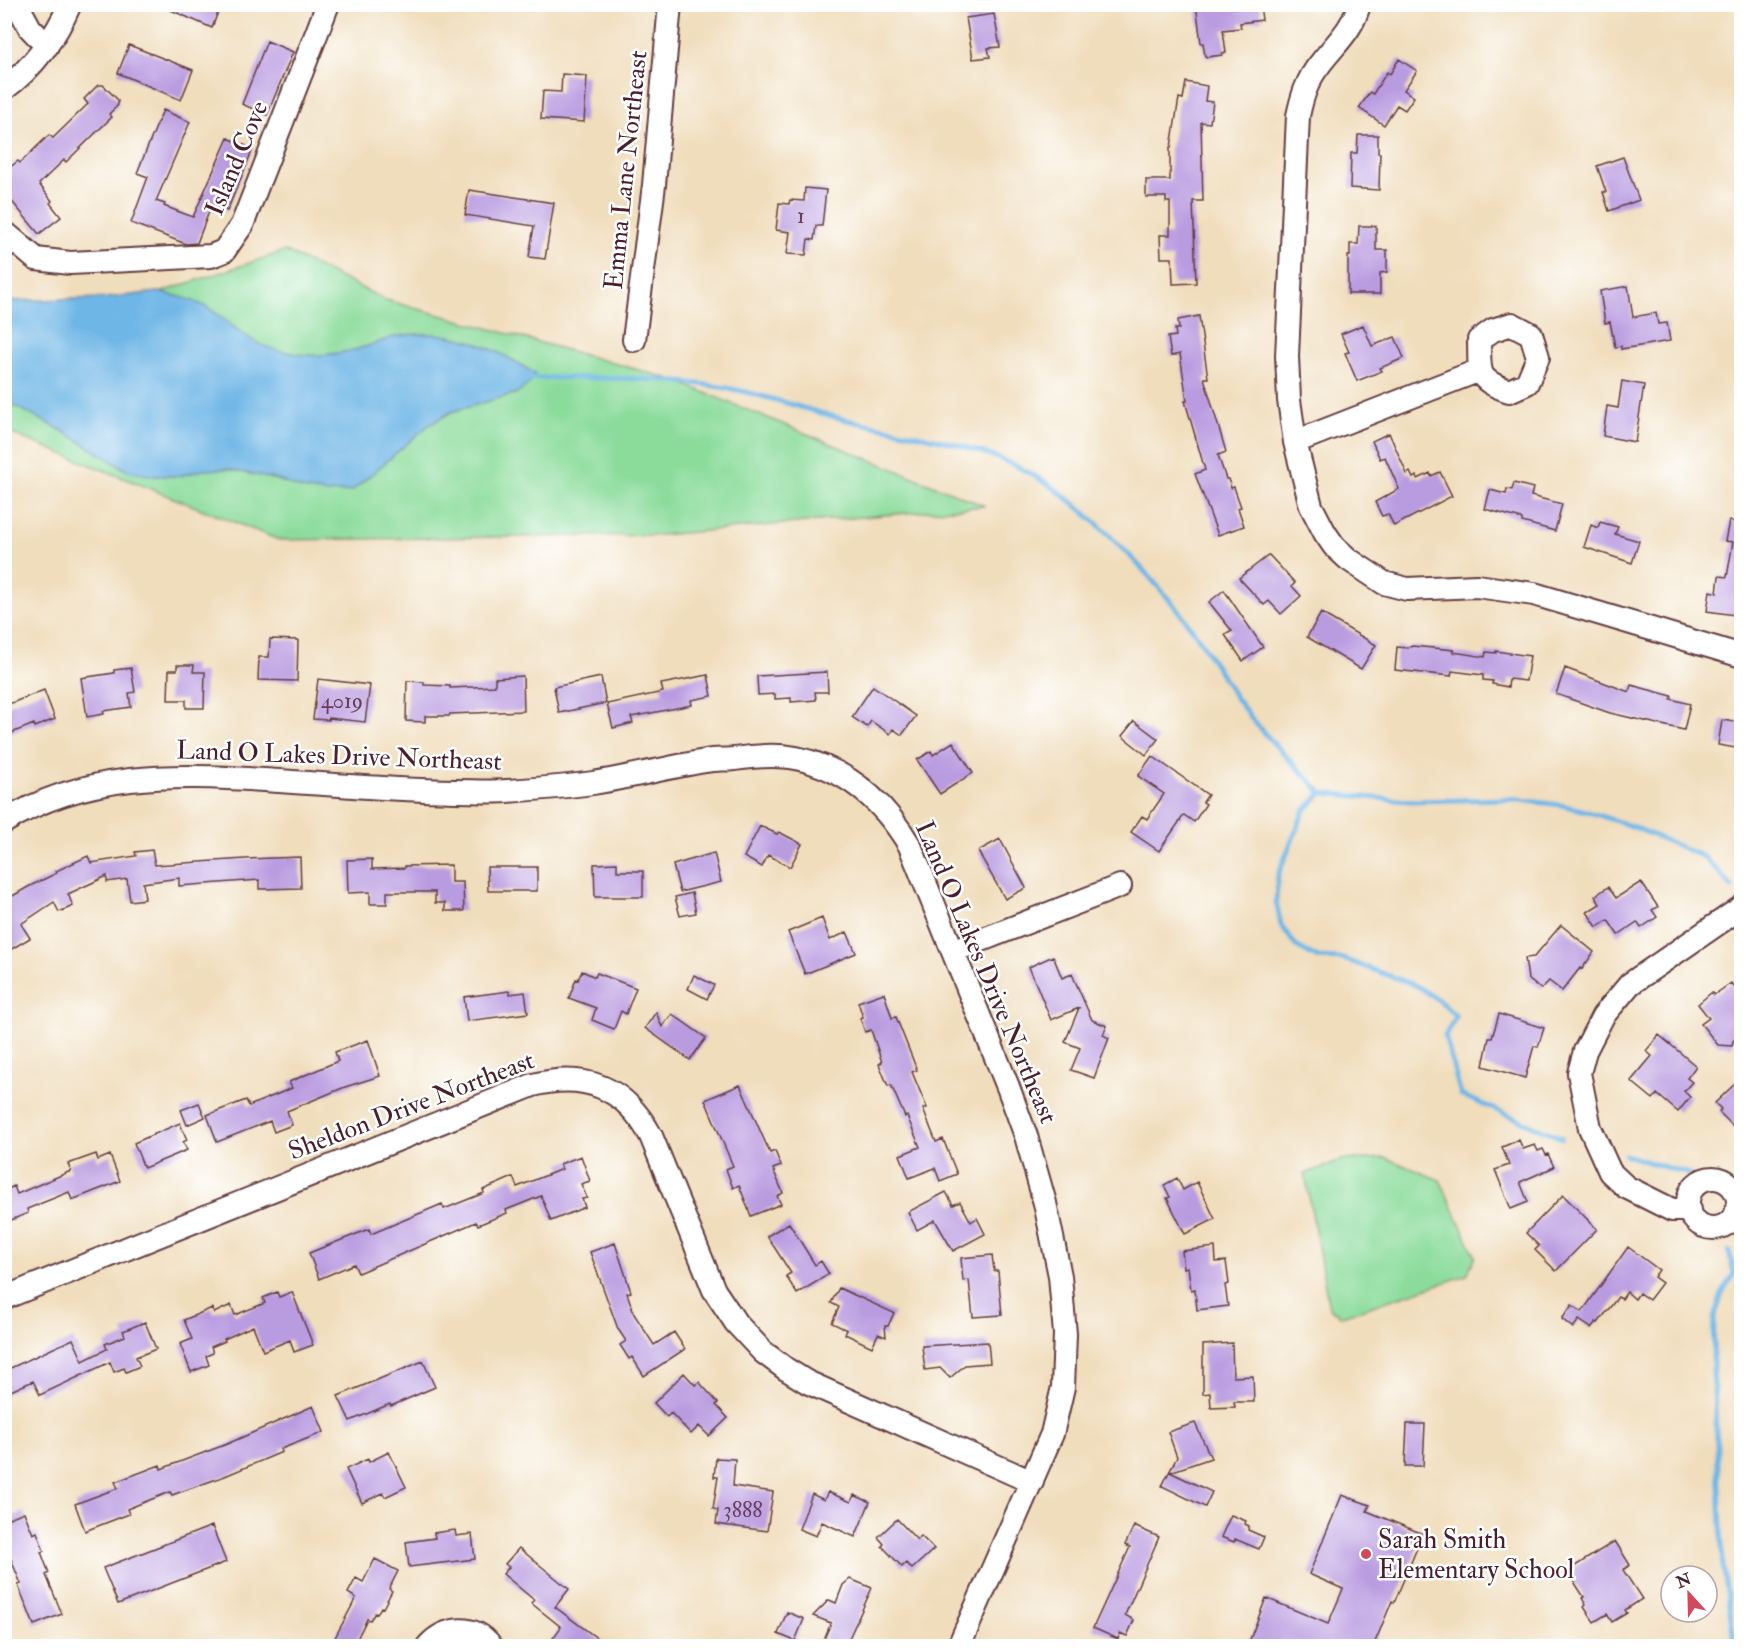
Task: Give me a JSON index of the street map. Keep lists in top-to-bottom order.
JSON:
{
  "streets": {
    "street": [
      "Island Cove",
      "Emma Lane Northeast",
      "Land O Lakes Drive Northeast",
      "Sheldon Drive Northeast"
    ]
  },
  "crossings": [
    ["Land O Lakes Drive Northeast", "Sheldon Drive Northeast"]
  ],
  "places": ["Sarah Smith Elementary School"],
  "house_numbers": ["1", "4019", "3888"],
  "north": "top"
}
